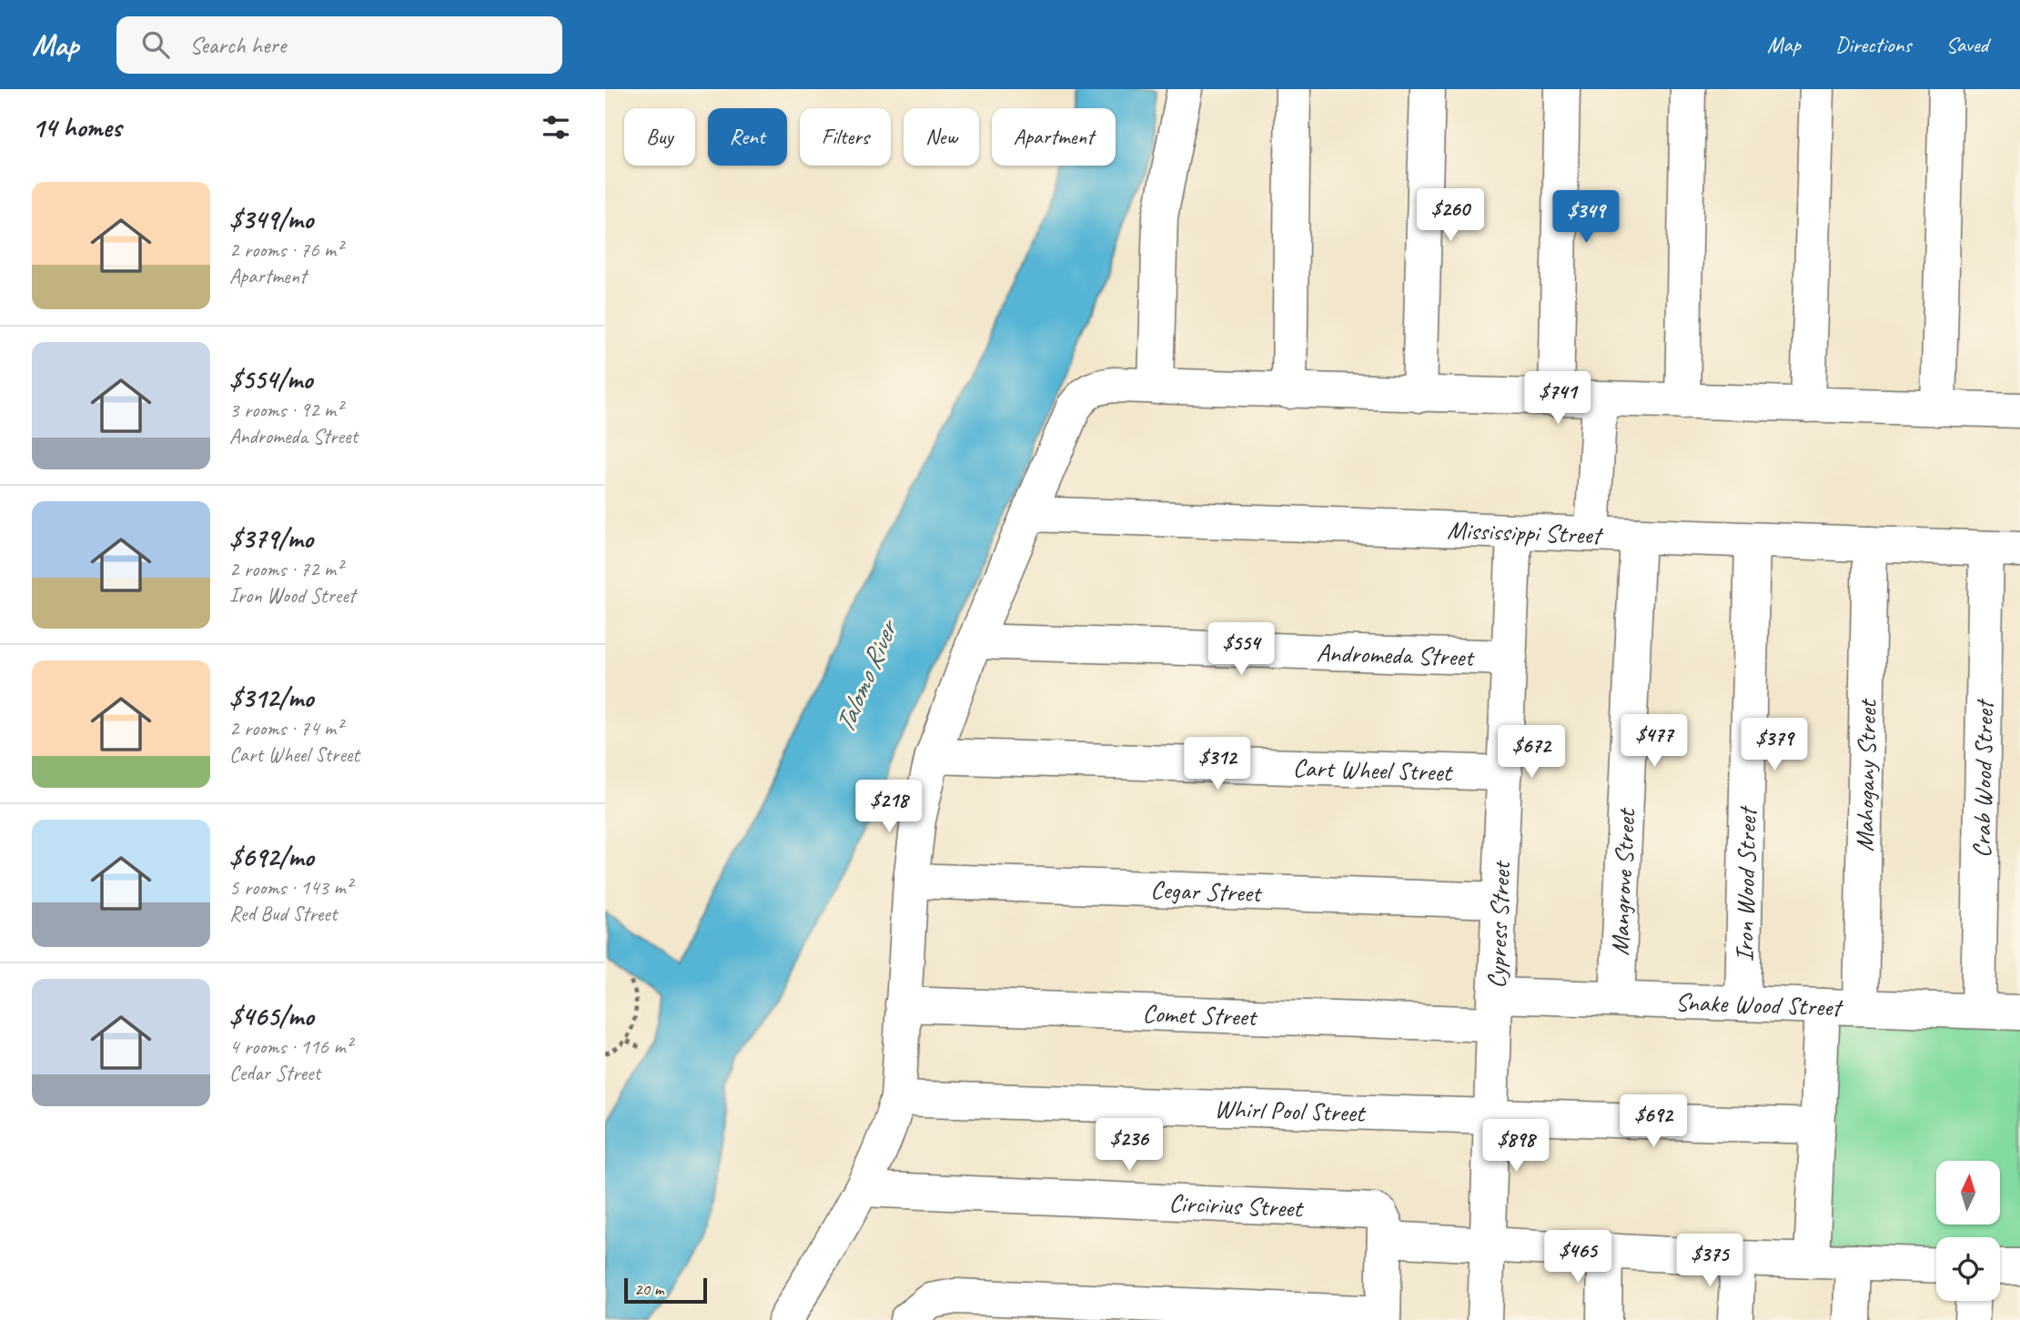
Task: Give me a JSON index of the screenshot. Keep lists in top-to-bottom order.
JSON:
{
  "streets": {
    "street": [
      "Mississippi Street",
      "Andromeda Street",
      "Cart Wheel Street",
      "Mahogany Street",
      "Crab Wood Street",
      "Mangrove Street",
      "Iron Wood Street",
      "Cegar Street",
      "Cypress Street",
      "Snake Wood Street",
      "Comet Street",
      "Whirl Pool Street",
      "Circirius Street"
    ]
  },
  "crossings": [
    ["Mississippi Street", "Mahogany Street"],
    ["Mississippi Street", "Crab Wood Street"],
    ["Mississippi Street", "Mangrove Street"],
    ["Mississippi Street", "Iron Wood Street"],
    ["Mississippi Street", "Cypress Street"],
    ["Andromeda Street", "Cypress Street"],
    ["Cart Wheel Street", "Cypress Street"],
    ["Mahogany Street", "Snake Wood Street"],
    ["Crab Wood Street", "Snake Wood Street"],
    ["Mangrove Street", "Snake Wood Street"],
    ["Iron Wood Street", "Snake Wood Street"],
    ["Cegar Street", "Cypress Street"],
    ["Cypress Street", "Snake Wood Street"],
    ["Cypress Street", "Comet Street"],
    ["Cypress Street", "Whirl Pool Street"],
    ["Cypress Street", "Circirius Street"],
    ["Snake Wood Street", "Comet Street"]
  ],
  "water": ["Talomo River"],
  "scale_bar": "20 m",
  "north": "top",
  "page": {
    "header": "Map",
    "search": "Search here",
    "nav": ["Map", "Directions", "Saved"],
    "heading": "14 homes",
    "chip": [
      "Buy",
      "Rent",
      "Filters",
      "New",
      "Apartment"
    ],
    "list": [
      {
        "name": "$349/mo",
        "note": "2 rooms · 76 m² · Apartment"
      },
      {
        "name": "$554/mo",
        "note": "3 rooms · 92 m² · Andromeda Street"
      },
      {
        "name": "$379/mo",
        "note": "2 rooms · 72 m² · Iron Wood Street"
      },
      {
        "name": "$312/mo",
        "note": "2 rooms · 74 m² · Cart Wheel Street"
      },
      {
        "name": "$692/mo",
        "note": "5 rooms · 143 m² · Red Bud Street"
      },
      {
        "name": "$465/mo",
        "note": "4 rooms · 116 m² · Cedar Street"
      }
    ],
    "price": [
      "$260",
      "$349",
      "$741",
      "$554",
      "$477",
      "$379",
      "$672",
      "$312",
      "$218",
      "$692",
      "$236",
      "$898",
      "$465",
      "$375"
    ],
    "scale": "20 m"
  }
}
